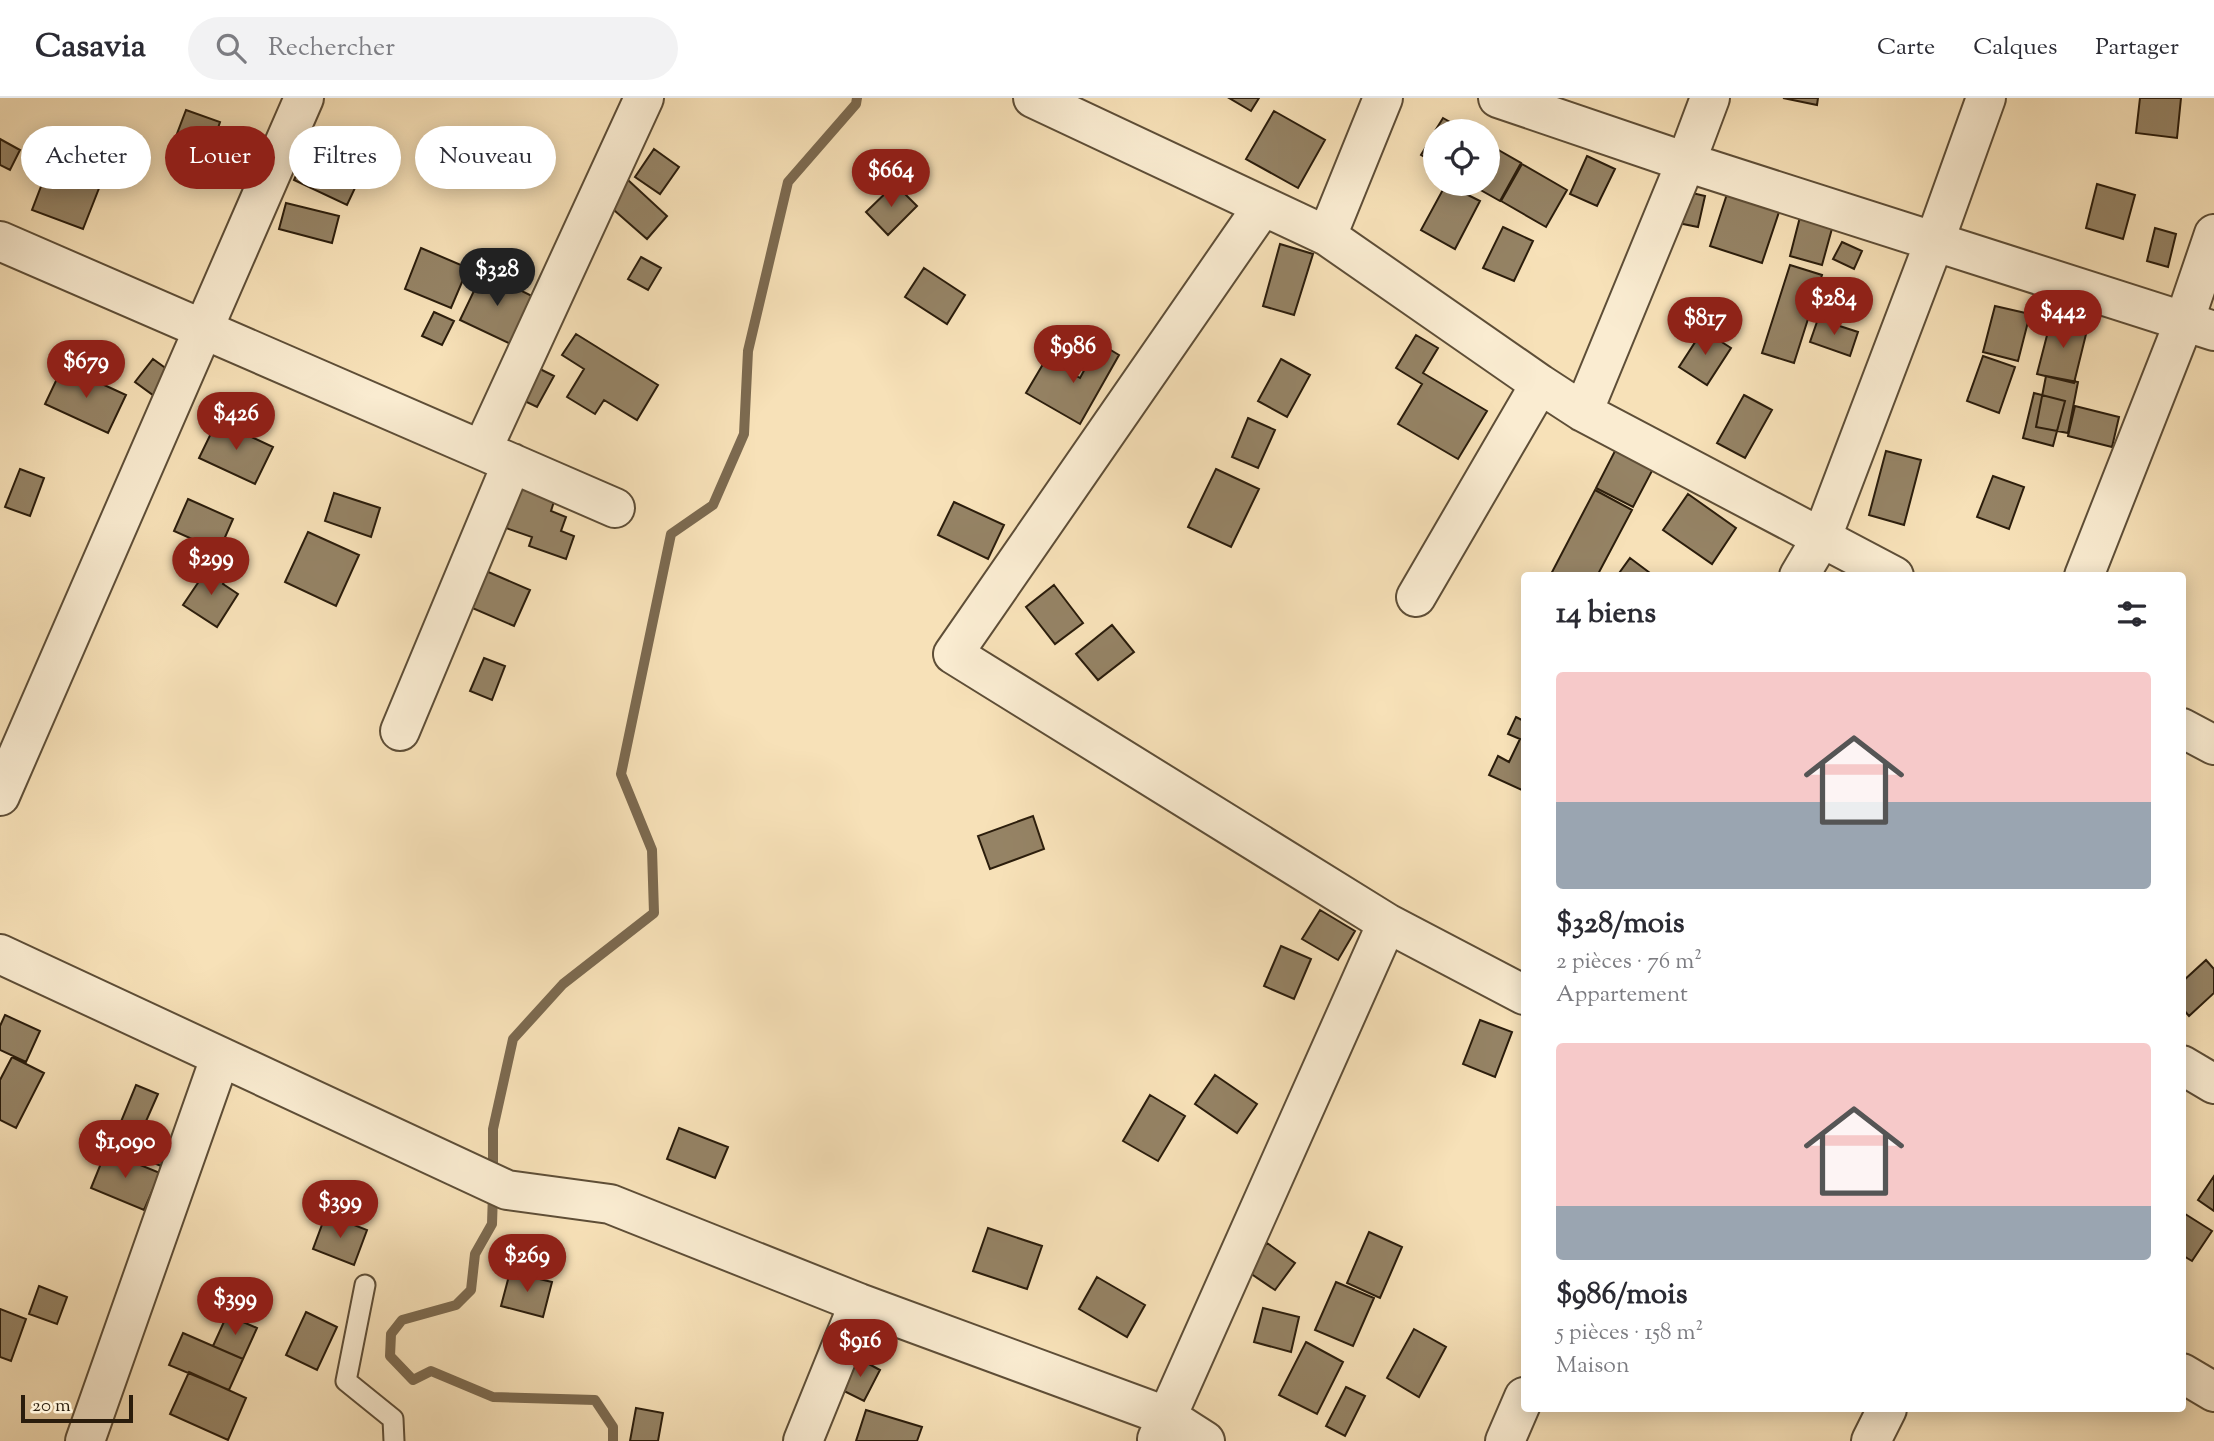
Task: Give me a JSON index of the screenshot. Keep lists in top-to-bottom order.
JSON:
{
  "scale_bar": "20 m",
  "page": {
    "header": "Casavia",
    "search": "Rechercher",
    "nav": ["Carte", "Calques", "Partager"],
    "chip": [
      "Acheter",
      "Louer",
      "Filtres",
      "Nouveau"
    ],
    "price": [
      "$664",
      "$328",
      "$284",
      "$442",
      "$817",
      "$986",
      "$679",
      "$426",
      "$299",
      "$1,090",
      "$399",
      "$269",
      "$399",
      "$916"
    ],
    "heading": "14 biens",
    "list": [
      {
        "name": "$328/mois",
        "note": "2 pièces · 76 m² · Appartement"
      },
      {
        "name": "$986/mois",
        "note": "5 pièces · 158 m² · Maison"
      }
    ],
    "scale": "20 m"
  }
}
